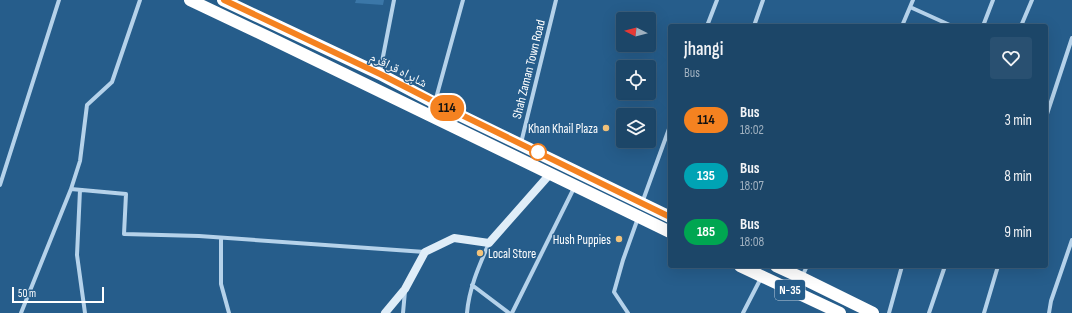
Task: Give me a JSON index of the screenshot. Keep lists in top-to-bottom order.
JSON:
{
  "streets": {
    "highway": ["شاہراہ قراقرم", "N-35"],
    "street": ["Shah Zaman Town Road"]
  },
  "crossings": [
    ["شاہراہ قراقرم", "Shah Zaman Town Road"]
  ],
  "places": ["Khan Khail Plaza", "Hush Puppies", "Local Store"],
  "lines": ["bus line 114"],
  "scale_bar": "50 m",
  "north": "left",
  "page": {
    "on_map": "114",
    "heading": ["jhangi", "Bus"],
    "list": [
      {
        "mark": "114",
        "name": "Bus",
        "note": "18:02",
        "value": "3 min"
      },
      {
        "mark": "135",
        "name": "Bus",
        "note": "18:07",
        "value": "8 min"
      },
      {
        "mark": "185",
        "name": "Bus",
        "note": "18:08",
        "value": "9 min"
      }
    ],
    "scale": "50 m"
  }
}
